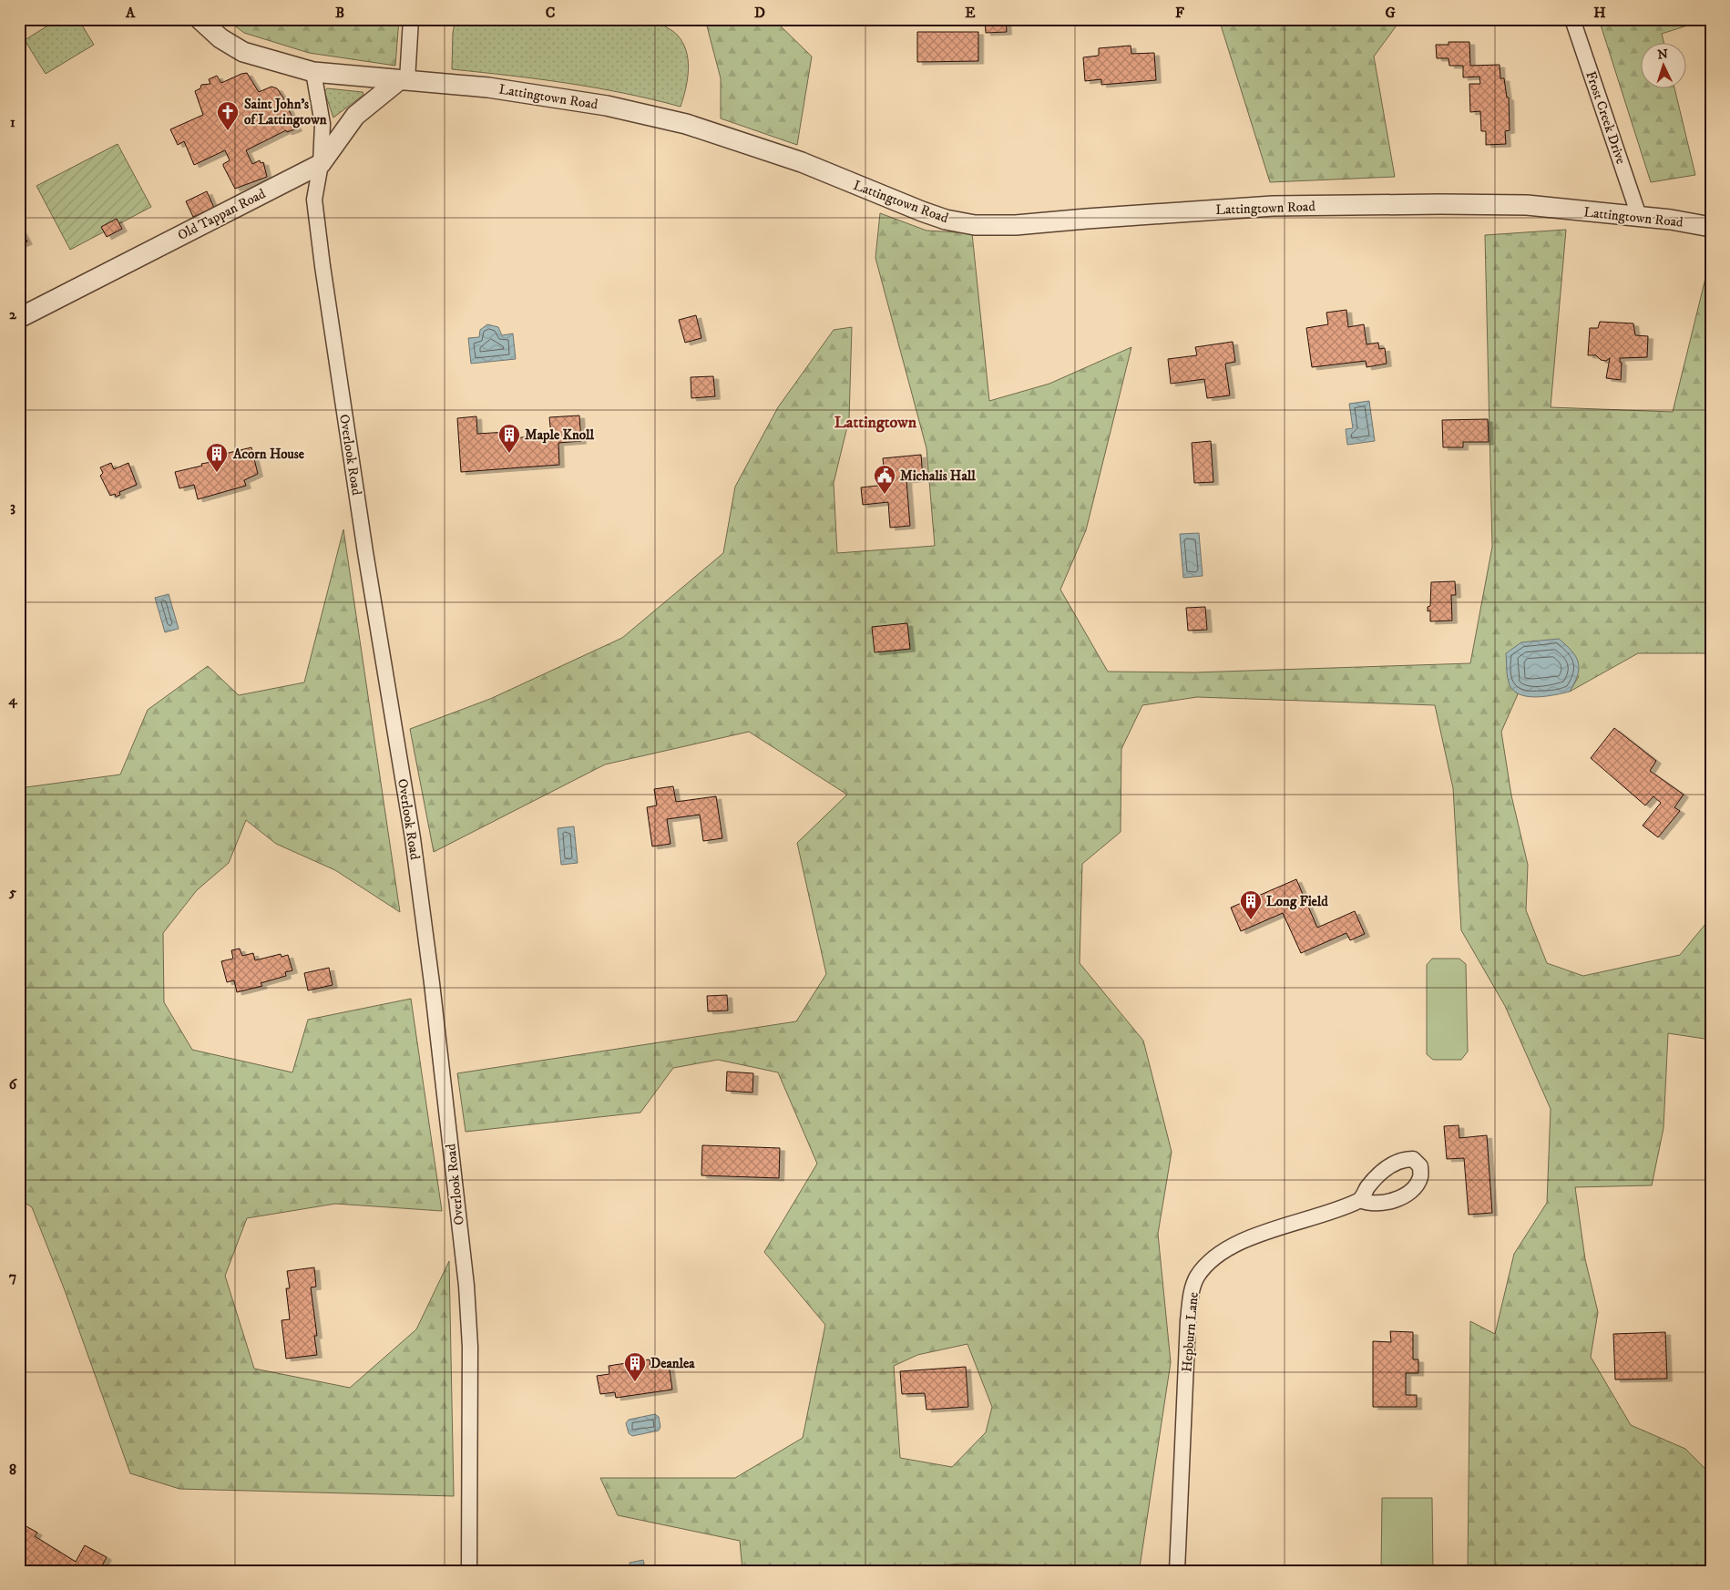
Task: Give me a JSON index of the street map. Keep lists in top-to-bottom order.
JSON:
{
  "streets": {
    "street": [
      "Lattingtown Road",
      "Frost Creek Drive",
      "Old Tappan Road",
      "Overlook Road",
      "Hepburn Lane"
    ]
  },
  "crossings": [
    ["Lattingtown Road", "Frost Creek Drive"],
    ["Lattingtown Road", "Old Tappan Road"],
    ["Lattingtown Road", "Overlook Road"],
    ["Old Tappan Road", "Overlook Road"]
  ],
  "districts": ["Lattingtown"],
  "places": {
    "church": ["Saint John's of Lattingtown"],
    "building": [
      "Maple Knoll",
      "Acorn House",
      "Long Field",
      "Deanlea"
    ],
    "public building": ["Michalis Hall"]
  },
  "north": "top",
  "grid": {
    "columns": [
      "A",
      "B",
      "C",
      "D",
      "E",
      "F",
      "G",
      "H"
    ],
    "rows": [
      "1",
      "2",
      "3",
      "4",
      "5",
      "6",
      "7",
      "8"
    ]
  }
}
